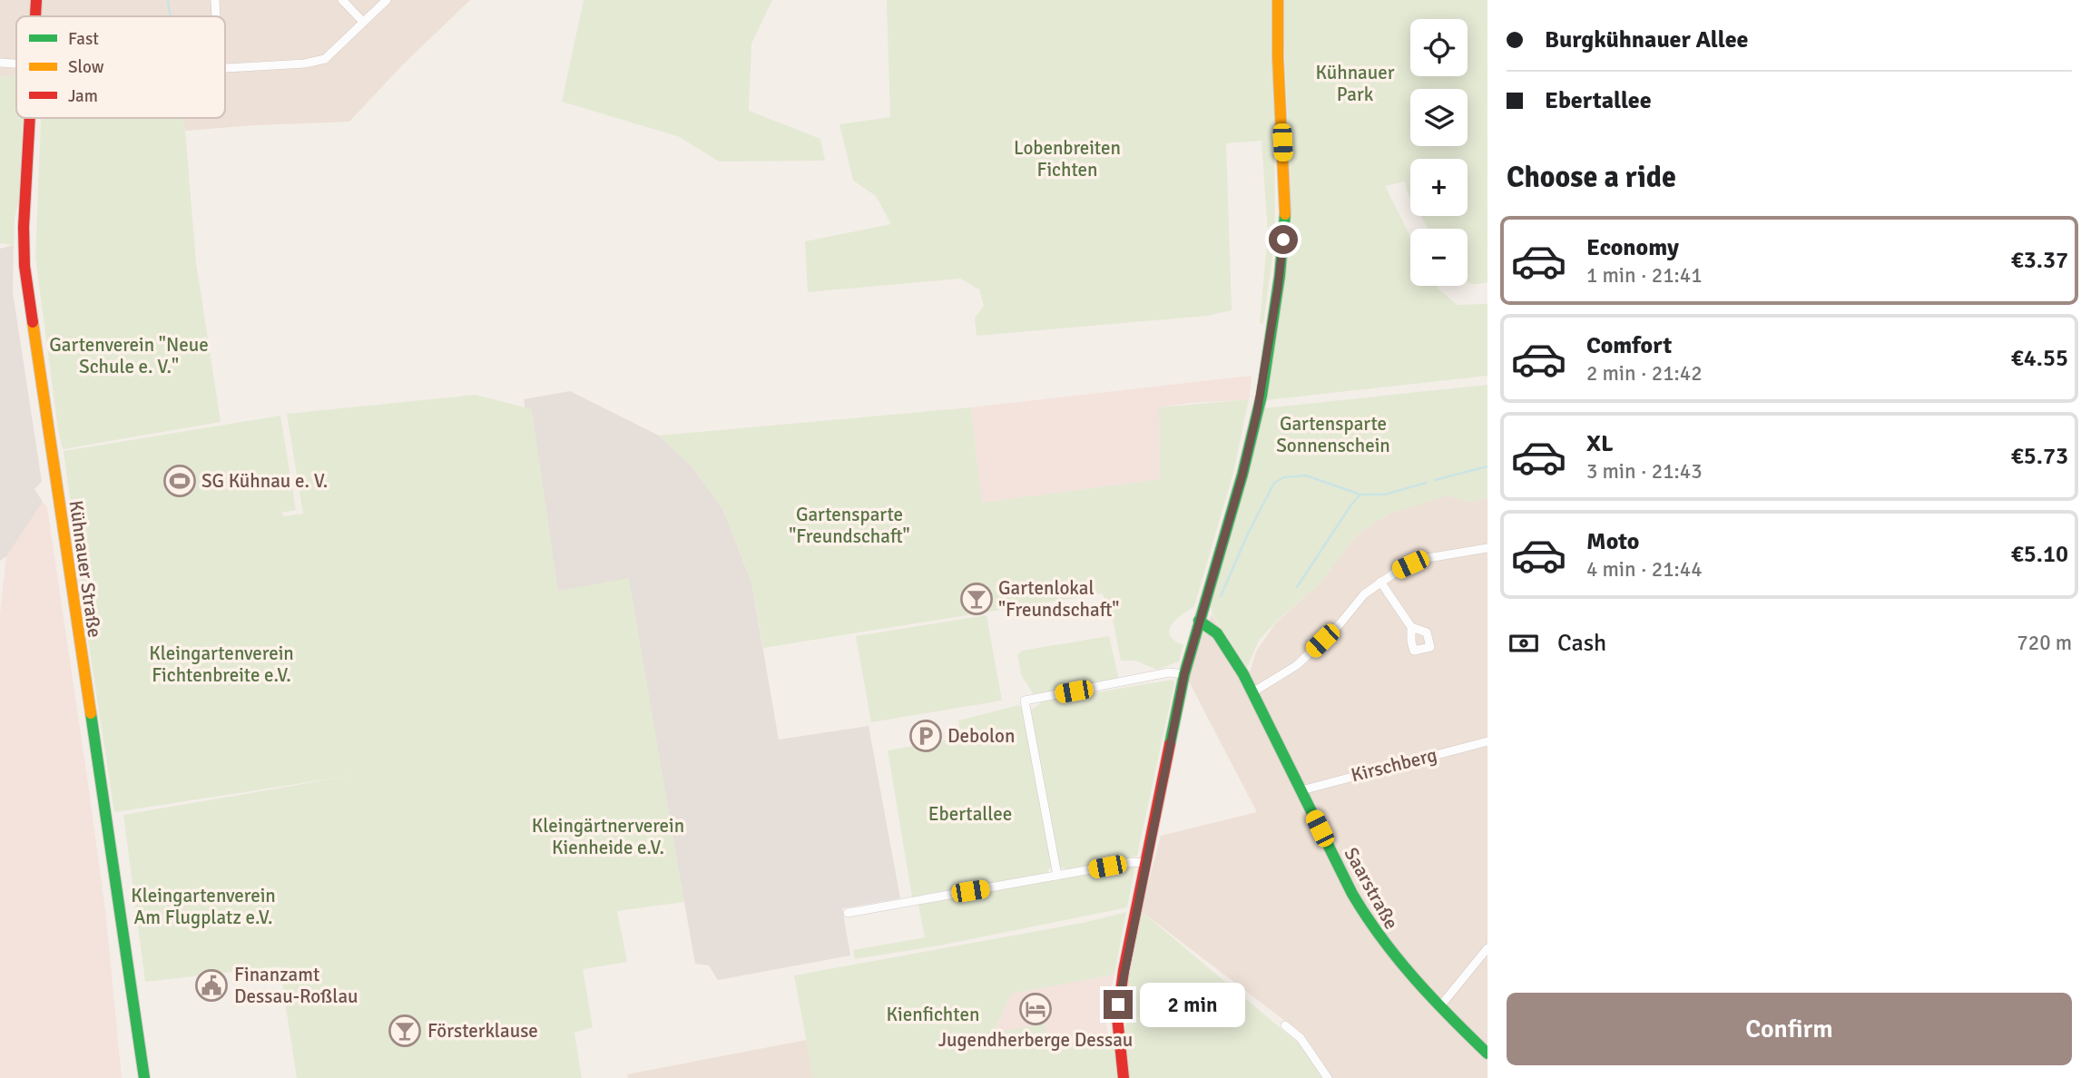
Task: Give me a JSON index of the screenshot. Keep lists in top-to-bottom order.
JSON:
{
  "streets": {
    "street": ["Kühnauer Straße", "Kirschberg", "Saarstraße"]
  },
  "crossings": [
    ["Kirschberg", "Saarstraße"]
  ],
  "parks": [
    "Kühnauer Park",
    "Lobenbreiten Fichten",
    "Gartenverein \"Neue Schule e. V.\"",
    "Gartensparte Sonnenschein",
    "Gartensparte \"Freundschaft\"",
    "Kleingartenverein Fichtenbreite e.V.",
    "Ebertallee",
    "Kleingärtnerverein Kienheide e.V.",
    "Kleingartenverein Am Flugplatz e.V.",
    "Kienfichten"
  ],
  "places": {
    "sports": ["SG Kühnau e. V."],
    "bar": ["Gartenlokal \"Freundschaft\"", "Försterklause"],
    "parking": ["Debolon"],
    "public building": ["Finanzamt Dessau-Roßlau"],
    "hotel": ["Jugendherberge Dessau"]
  },
  "legend": ["Fast", "Slow", "Jam"],
  "page": {
    "banner": ["Burgkühnauer Allee", "Ebertallee"],
    "map_buttons": ["+", "−"],
    "heading": "Choose a ride",
    "list": [
      {
        "name": "Economy",
        "note": "1 min · 21:41",
        "value": "€3.37"
      },
      {
        "name": "Comfort",
        "note": "2 min · 21:42",
        "value": "€4.55"
      },
      {
        "name": "XL",
        "note": "3 min · 21:43",
        "value": "€5.73"
      },
      {
        "name": "Moto",
        "note": "4 min · 21:44",
        "value": "€5.10"
      }
    ],
    "pay": ["Cash", "720 m"],
    "buttons": "Confirm",
    "bubble": "2 min"
  }
}
